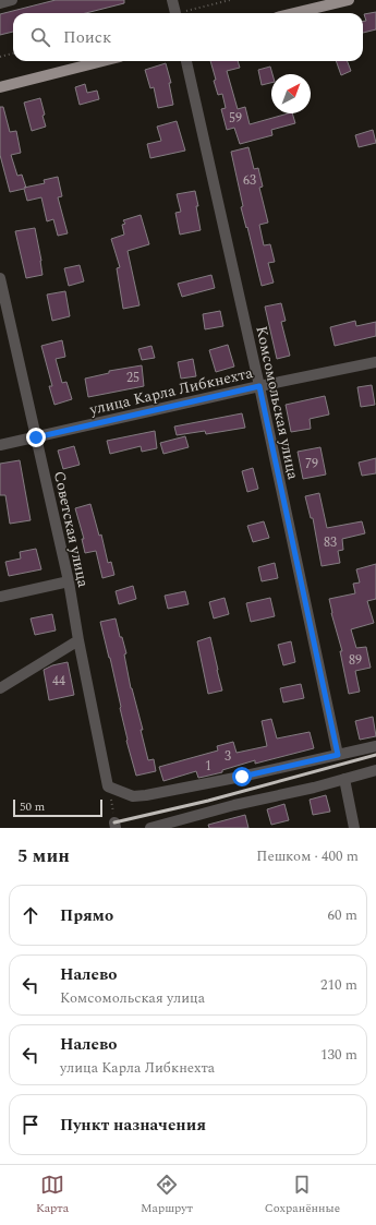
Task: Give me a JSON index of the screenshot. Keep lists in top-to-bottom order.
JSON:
{
  "streets": {
    "street": ["улица Карла Либкнехта", "Комсомольская улица", "Советская улица"]
  },
  "crossings": [
    ["улица Карла Либкнехта", "Комсомольская улица"],
    ["улица Карла Либкнехта", "Советская улица"]
  ],
  "house_numbers": [
    "59",
    "63",
    "25",
    "79",
    "83",
    "89",
    "44",
    "3",
    "1"
  ],
  "scale_bar": "50 m",
  "north": "top right",
  "page": {
    "search": "Поиск",
    "scale": "50 m",
    "heading": ["5 мин", "Пешком · 400 m"],
    "list": [
      ["Прямо", "60 m"],
      ["Налево", "Комсомольская улица", "210 m"],
      ["Налево", "улица Карла Либкнехта", "130 m"],
      "Пункт назначения"
    ],
    "nav": ["Карта", "Маршрут", "Сохранённые"]
  }
}
